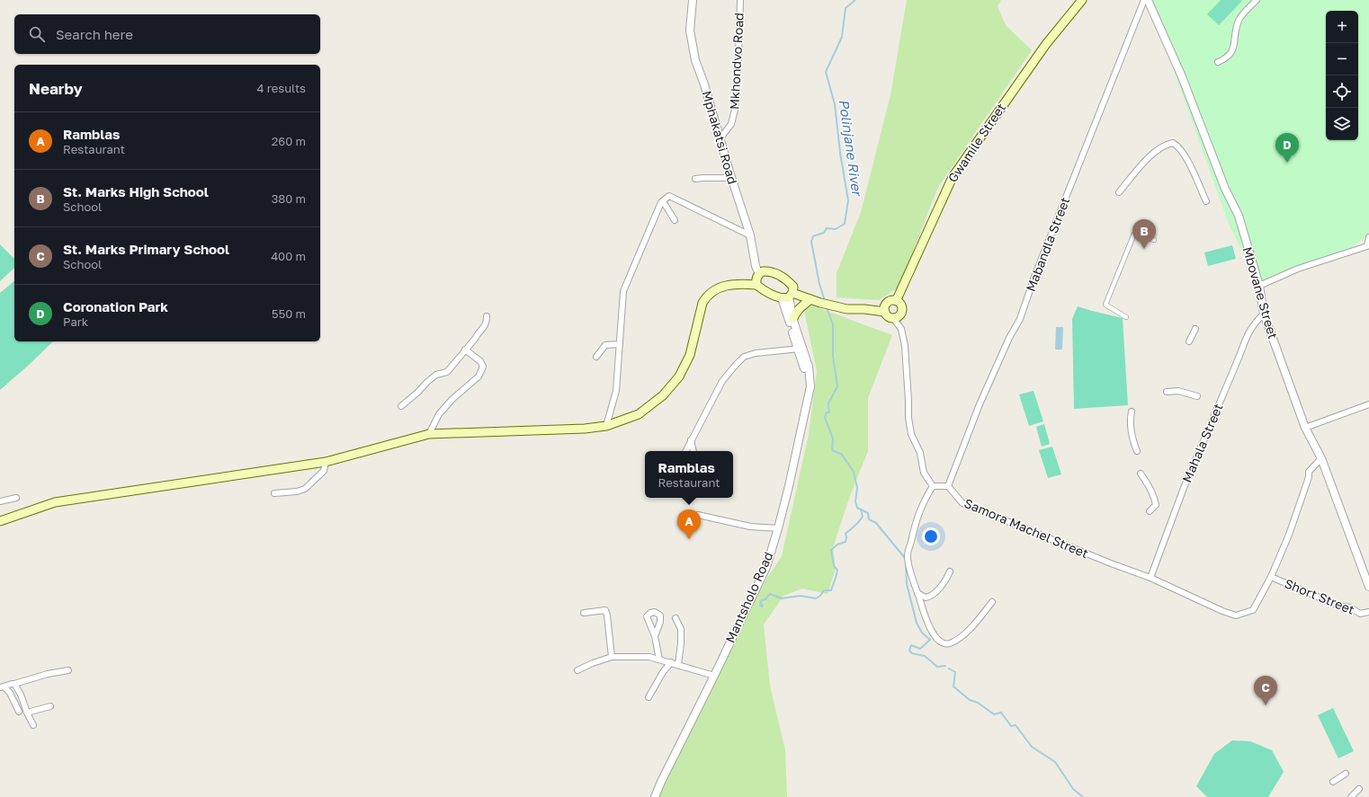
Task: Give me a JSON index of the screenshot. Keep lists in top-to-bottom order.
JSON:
{
  "streets": {
    "main road": ["Gwamile Street"],
    "street": [
      "Mkhondvo Road",
      "Mphakatsi Road",
      "Mabandla Street",
      "Mbovane Street",
      "Mahala Street",
      "Samora Machel Street",
      "Short Street",
      "Mantsholo Road"
    ]
  },
  "crossings": [
    ["Mkhondvo Road", "Mphakatsi Road"],
    ["Mabandla Street", "Samora Machel Street"],
    ["Mbovane Street", "Mahala Street"],
    ["Mbovane Street", "Samora Machel Street"],
    ["Mahala Street", "Samora Machel Street"],
    ["Samora Machel Street", "Short Street"]
  ],
  "water": ["Polinjane River"],
  "page": {
    "map_buttons": ["+", "−"],
    "search": "Search here",
    "heading": ["Nearby", "4 results"],
    "list": [
      {
        "mark": "A",
        "name": "Ramblas",
        "note": "Restaurant",
        "value": "260 m"
      },
      {
        "mark": "B",
        "name": "St. Marks High School",
        "note": "School",
        "value": "380 m"
      },
      {
        "mark": "C",
        "name": "St. Marks Primary School",
        "note": "School",
        "value": "400 m"
      },
      {
        "mark": "D",
        "name": "Coronation Park",
        "note": "Park",
        "value": "550 m"
      }
    ],
    "pins": [
      "D",
      "B",
      "A",
      "C"
    ],
    "popup": ["Ramblas", "Restaurant"]
  }
}
